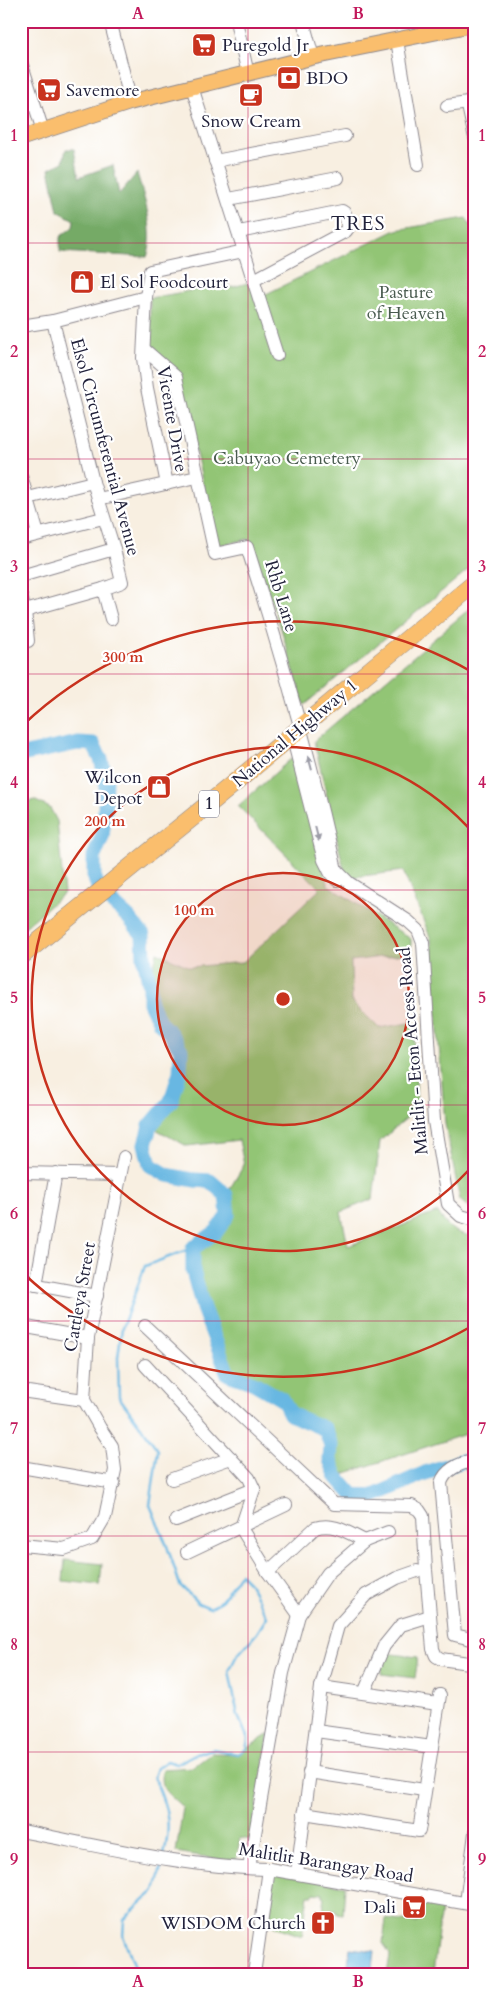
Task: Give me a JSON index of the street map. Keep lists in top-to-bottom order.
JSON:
{
  "streets": {
    "highway": ["National Highway 1", "1"],
    "street": [
      "Vicente Drive",
      "Elsol Circumferential Avenue",
      "Rhb Lane",
      "Malitlit - Eton Access Road",
      "Cattleya Street",
      "Malitlit Barangay Road"
    ]
  },
  "crossings": [
    ["Vicente Drive", "Rhb Lane"],
    ["Rhb Lane", "National Highway 1"],
    ["Rhb Lane", "Malitlit - Eton Access Road"],
    ["National Highway 1", "Malitlit - Eton Access Road"]
  ],
  "districts": ["TRES"],
  "parks": ["Pasture of Heaven", "Cabuyao Cemetery"],
  "places": {
    "supermarket": ["Puregold Jr", "Savemore", "Dali"],
    "bank": ["BDO"],
    "cafe": ["Snow Cream"],
    "shop": ["El Sol Foodcourt", "Wilcon Depot"],
    "church": ["WISDOM Church"]
  },
  "grid": {
    "columns": ["A", "B"],
    "rows": [
      "1",
      "2",
      "3",
      "4",
      "5",
      "6",
      "7",
      "8",
      "9"
    ]
  },
  "rings": ["300 m", "200 m", "100 m"]
}
